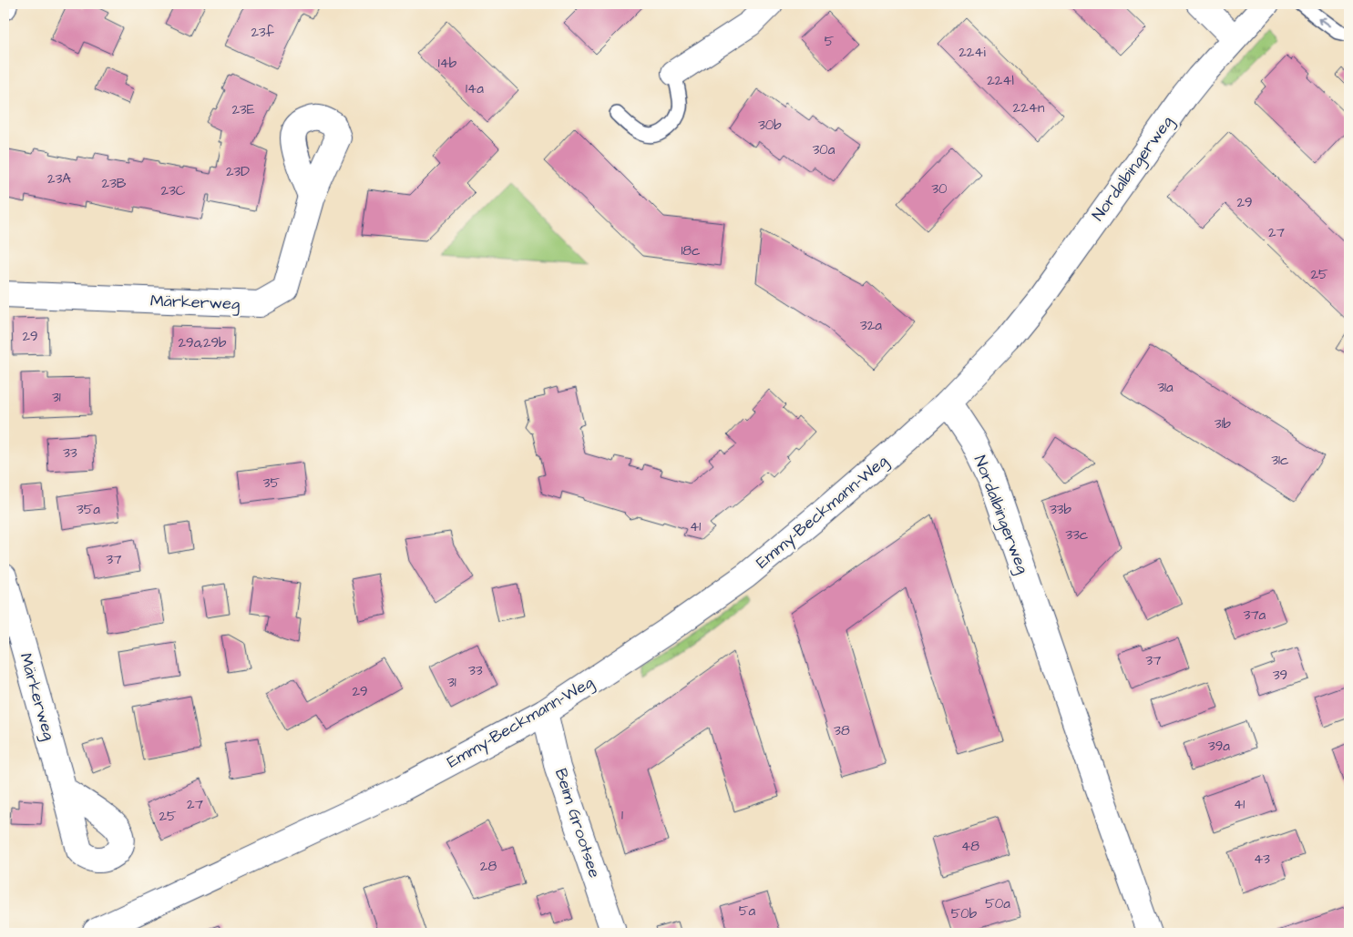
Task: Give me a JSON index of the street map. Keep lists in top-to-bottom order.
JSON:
{
  "streets": {
    "street": [
      "Nordalbingerweg",
      "Märkerweg",
      "Emmy-Beckmann-Weg",
      "Beim Grootsee"
    ]
  },
  "crossings": [
    ["Nordalbingerweg", "Emmy-Beckmann-Weg"],
    ["Emmy-Beckmann-Weg", "Beim Grootsee"]
  ],
  "house_numbers": [
    "23f",
    "5",
    "224i",
    "14b",
    "224l",
    "14a",
    "224n",
    "23E",
    "30b",
    "30a",
    "23D",
    "23A",
    "23B",
    "30",
    "23C",
    "29",
    "27",
    "18c",
    "25",
    "32a",
    "29",
    "29a,29b",
    "31a",
    "31",
    "31b",
    "33",
    "31c",
    "35",
    "35a",
    "33b",
    "41",
    "33c",
    "37",
    "37a",
    "37",
    "33",
    "39",
    "31",
    "29",
    "38",
    "39a",
    "27",
    "41",
    "1",
    "25",
    "48",
    "43",
    "28",
    "50a",
    "5a",
    "50b"
  ]
}
